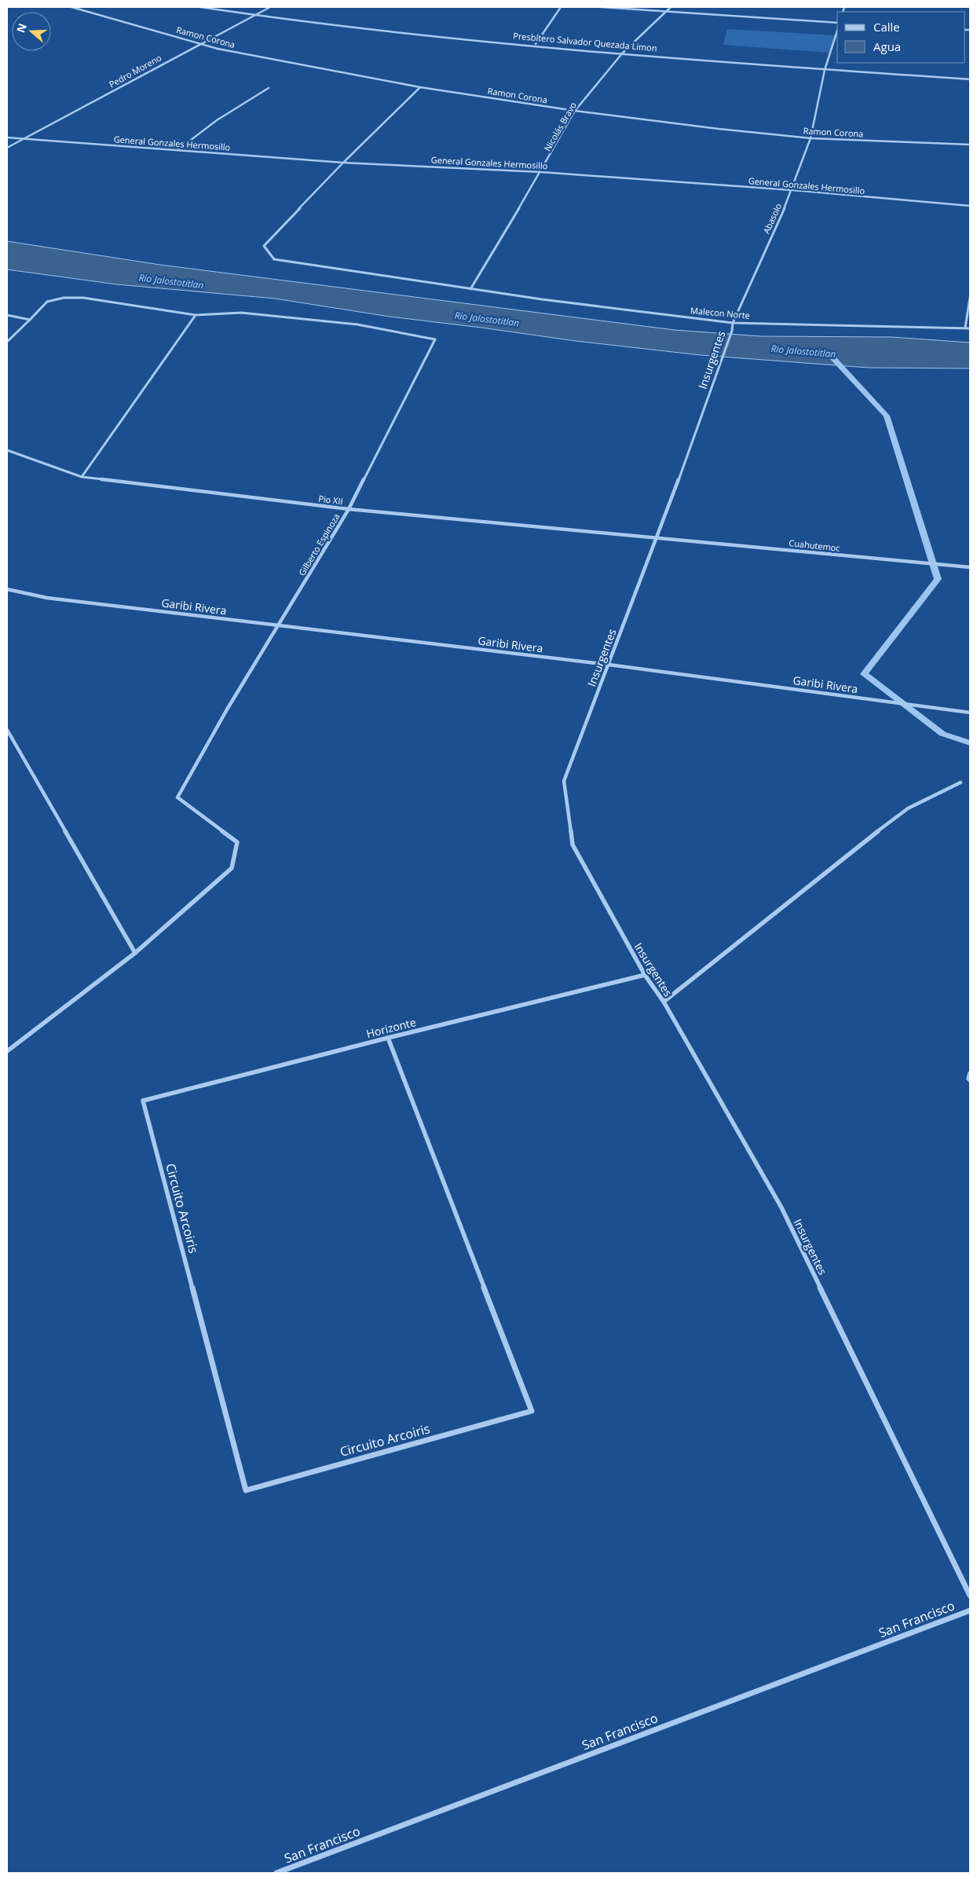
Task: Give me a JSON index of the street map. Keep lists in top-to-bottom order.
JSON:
{
  "streets": {
    "street": [
      "Ramon Corona",
      "Presbítero Salvador Quezada Limon",
      "Pedro Moreno",
      "Nicolás Bravo",
      "General Gonzales Hermosillo",
      "Abasolo",
      "Malecon Norte",
      "Insurgentes",
      "Pio XII",
      "Gilberto Espinoza",
      "Cuahutemoc",
      "Garibi Rivera",
      "Horizonte",
      "Circuito Arcoiris",
      "San Francisco"
    ]
  },
  "crossings": [
    ["Ramon Corona", "Pedro Moreno"],
    ["Ramon Corona", "Nicolás Bravo"],
    ["Ramon Corona", "Abasolo"],
    ["Presbítero Salvador Quezada Limon", "Pedro Moreno"],
    ["Presbítero Salvador Quezada Limon", "Nicolás Bravo"],
    ["Presbítero Salvador Quezada Limon", "Abasolo"],
    ["Pedro Moreno", "General Gonzales Hermosillo"],
    ["Nicolás Bravo", "General Gonzales Hermosillo"],
    ["Nicolás Bravo", "Malecon Norte"],
    ["General Gonzales Hermosillo", "Abasolo"],
    ["General Gonzales Hermosillo", "Malecon Norte"],
    ["Abasolo", "Malecon Norte"],
    ["Abasolo", "Insurgentes"],
    ["Malecon Norte", "Insurgentes"],
    ["Insurgentes", "Pio XII"],
    ["Insurgentes", "Cuahutemoc"],
    ["Insurgentes", "Garibi Rivera"],
    ["Insurgentes", "Horizonte"],
    ["Pio XII", "Gilberto Espinoza"],
    ["Pio XII", "Cuahutemoc"],
    ["Gilberto Espinoza", "Garibi Rivera"],
    ["Horizonte", "Circuito Arcoiris"]
  ],
  "water": ["Rio Jalostotitlan"],
  "legend": ["Calle", "Agua"],
  "north": "left"
}
